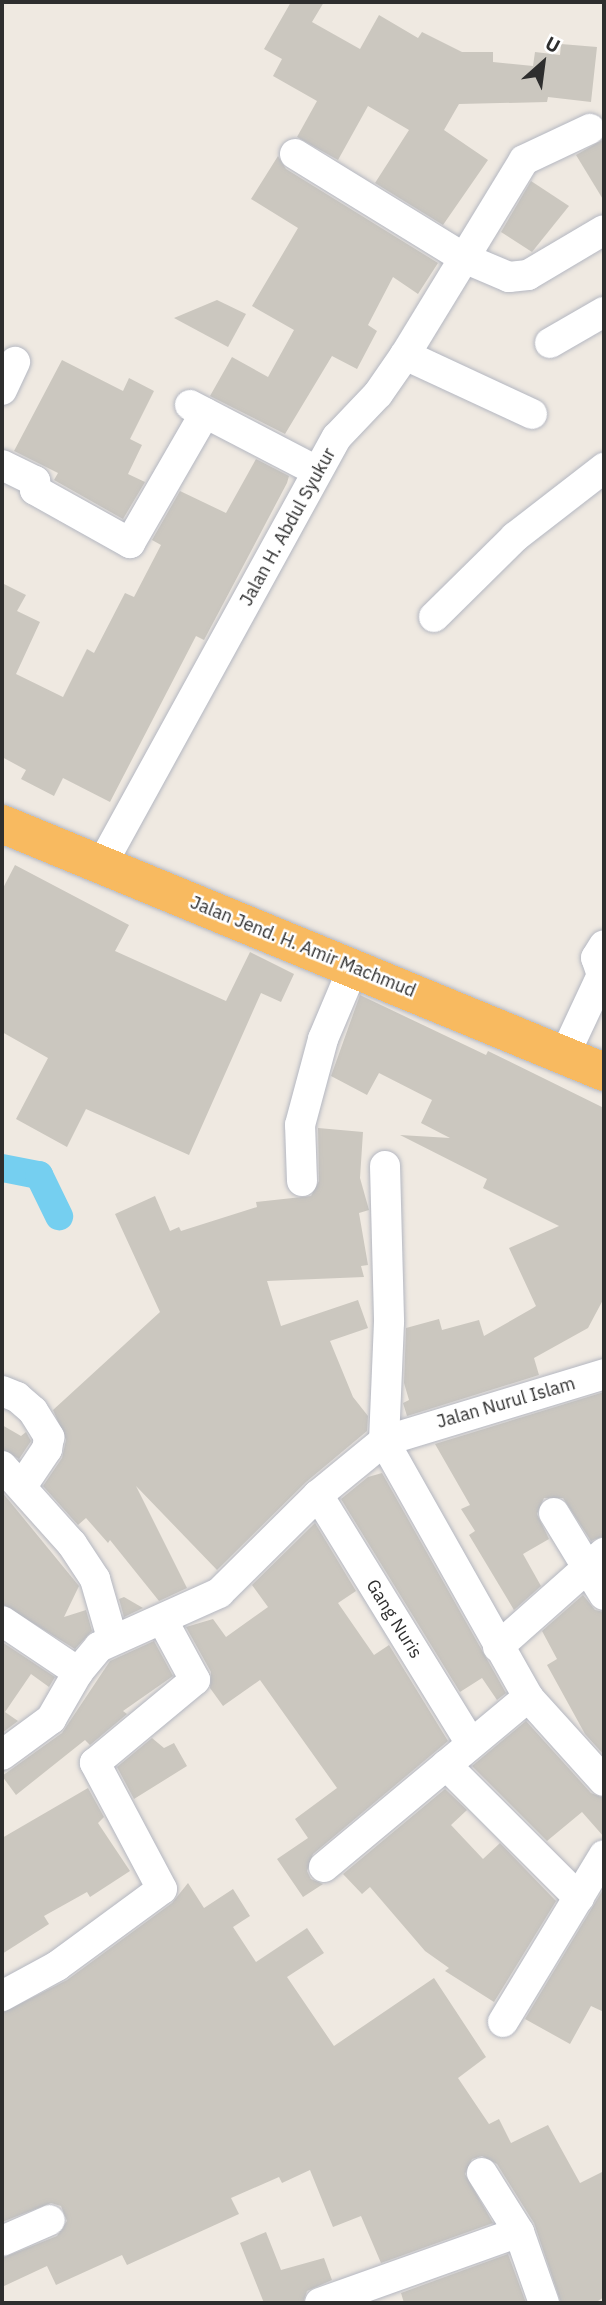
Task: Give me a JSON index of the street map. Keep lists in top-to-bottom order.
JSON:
{
  "streets": {
    "highway": ["Jalan Jend. H. Amir Machmud"],
    "street": ["Jalan H. Abdul Syukur", "Jalan Nurul Islam", "Gang Nuris"]
  },
  "crossings": [
    ["Jalan H. Abdul Syukur", "Jalan Jend. H. Amir Machmud"]
  ],
  "north": "top right"
}
